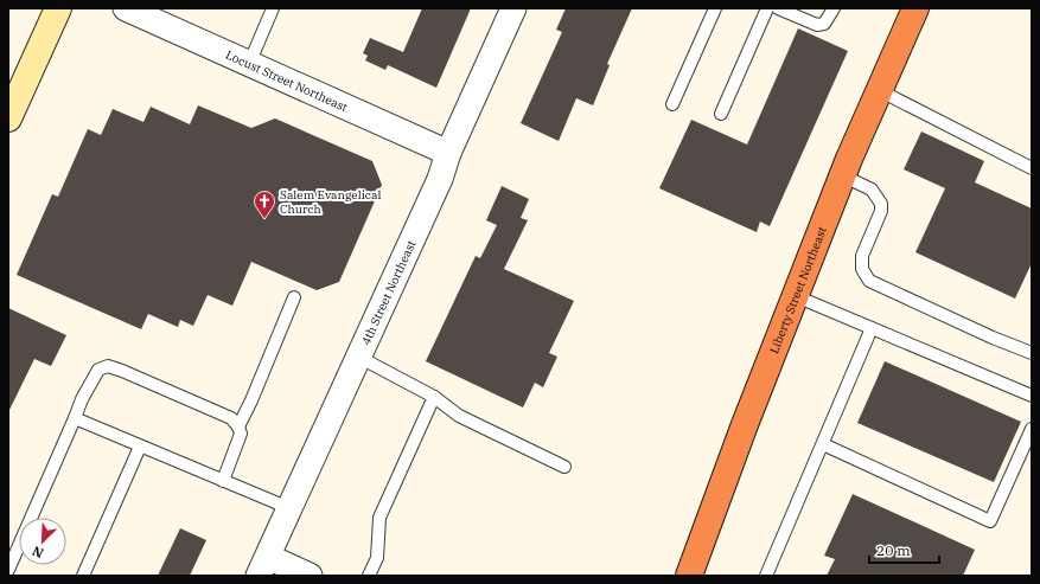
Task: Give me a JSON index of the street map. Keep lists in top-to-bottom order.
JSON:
{
  "streets": {
    "highway": ["Liberty Street Northeast"],
    "street": ["Locust Street Northeast", "4th Street Northeast"]
  },
  "crossings": [
    ["Locust Street Northeast", "4th Street Northeast"]
  ],
  "places": {
    "church": ["Salem Evangelical Church"]
  },
  "scale_bar": "20 m",
  "north": "bottom left"
}
